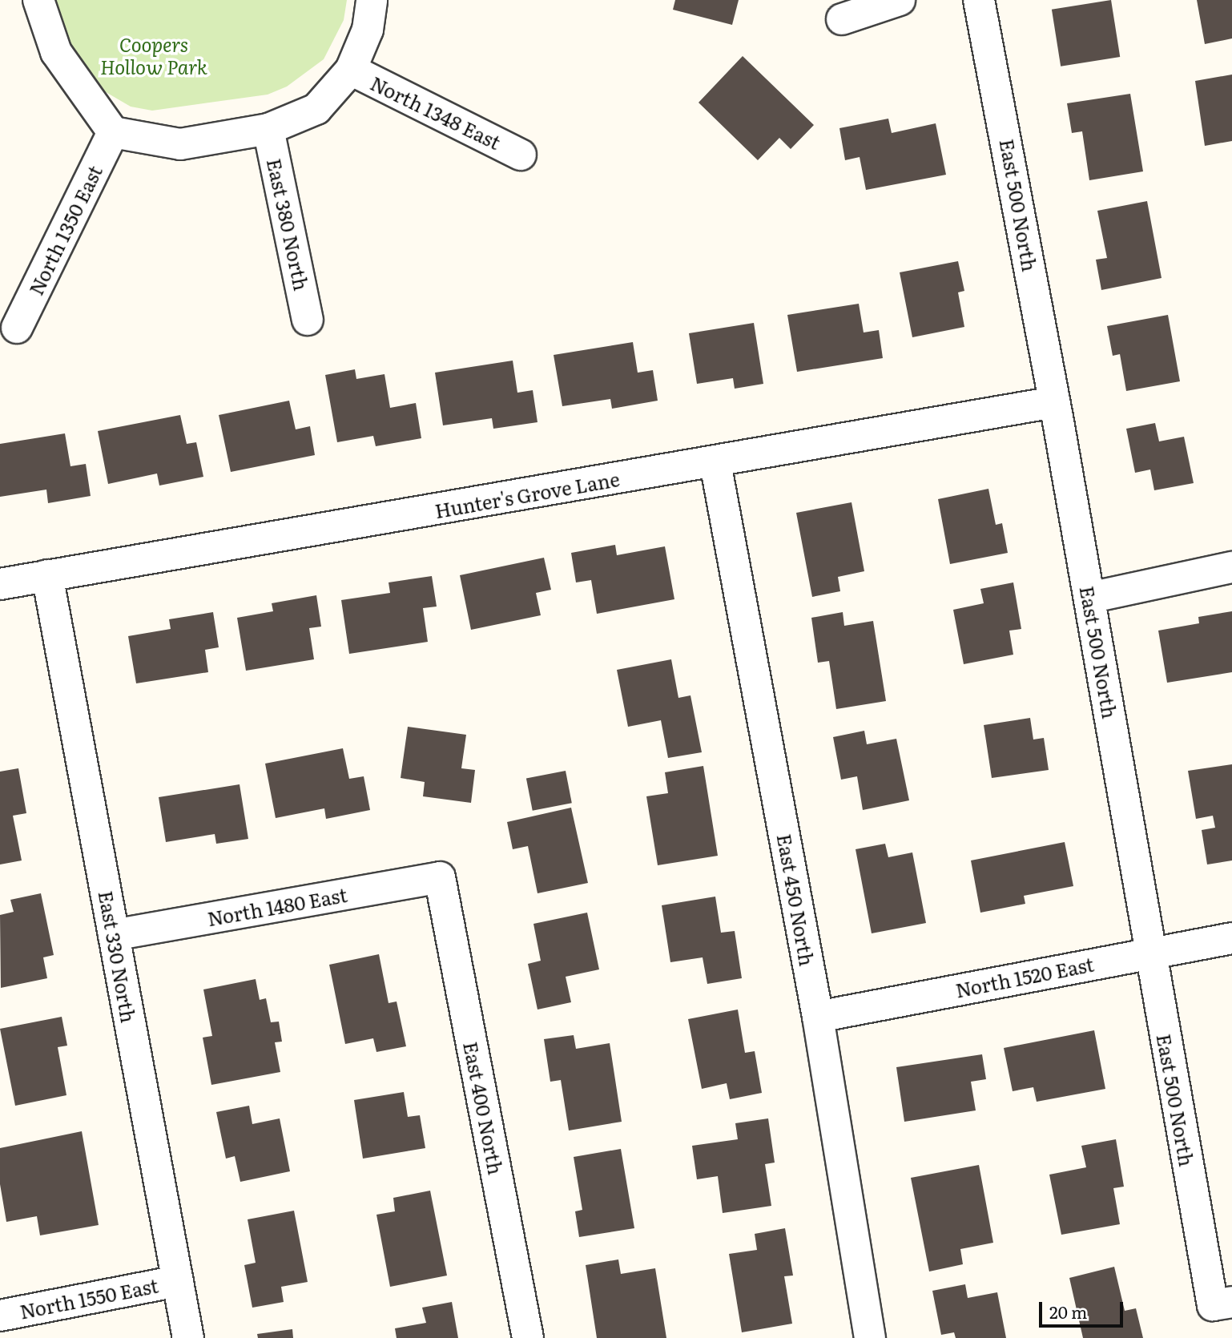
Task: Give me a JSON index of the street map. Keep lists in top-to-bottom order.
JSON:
{
  "streets": {
    "street": [
      "North 1348 East",
      "East 500 North",
      "East 380 North",
      "North 1350 East",
      "Hunter's Grove Lane",
      "East 450 North",
      "North 1480 East",
      "East 330 North",
      "North 1520 East",
      "East 400 North",
      "North 1550 East"
    ]
  },
  "crossings": [
    ["East 500 North", "Hunter's Grove Lane"],
    ["East 500 North", "North 1520 East"],
    ["Hunter's Grove Lane", "East 450 North"],
    ["Hunter's Grove Lane", "East 330 North"],
    ["East 450 North", "North 1520 East"],
    ["North 1480 East", "East 330 North"],
    ["North 1480 East", "East 400 North"],
    ["East 330 North", "North 1550 East"]
  ],
  "parks": ["Coopers Hollow Park"],
  "scale_bar": "20 m"
}
